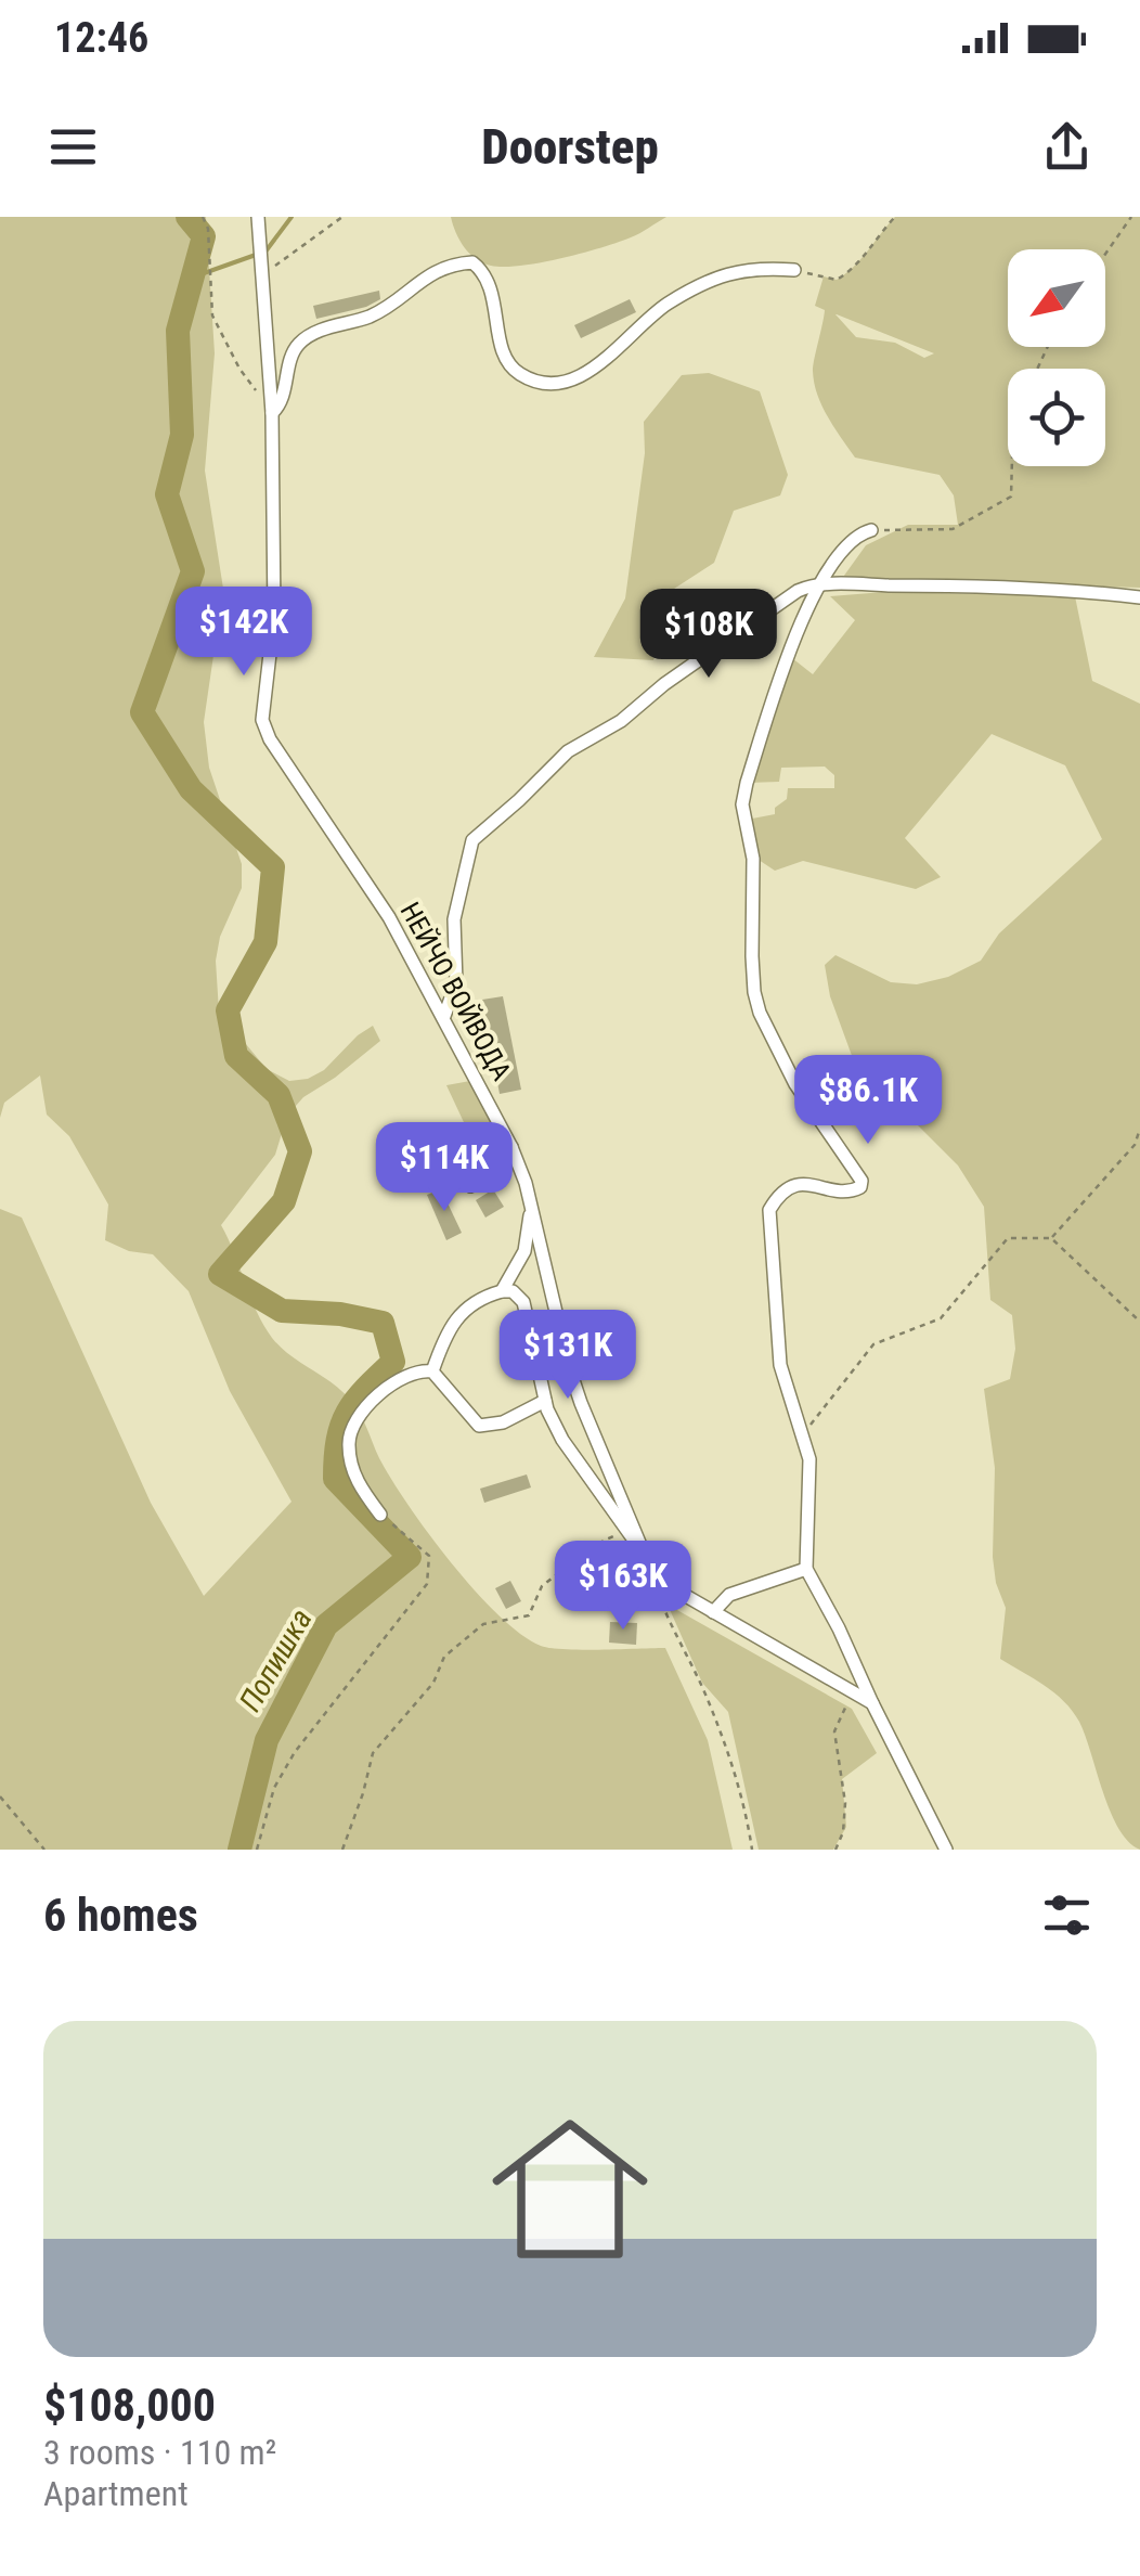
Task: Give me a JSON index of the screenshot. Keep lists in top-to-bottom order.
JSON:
{
  "streets": {
    "street": ["НЕЙЧО ВОЙВОДА"]
  },
  "water": ["Попишка"],
  "north": "bottom left",
  "page": {
    "status": "12:46",
    "header": "Doorstep",
    "price": [
      "$142K",
      "$108K",
      "$86.1K",
      "$114K",
      "$131K",
      "$163K"
    ],
    "heading": "6 homes",
    "list": [
      {
        "name": "$108,000",
        "note": "3 rooms · 110 m² · Apartment"
      }
    ]
  }
}
